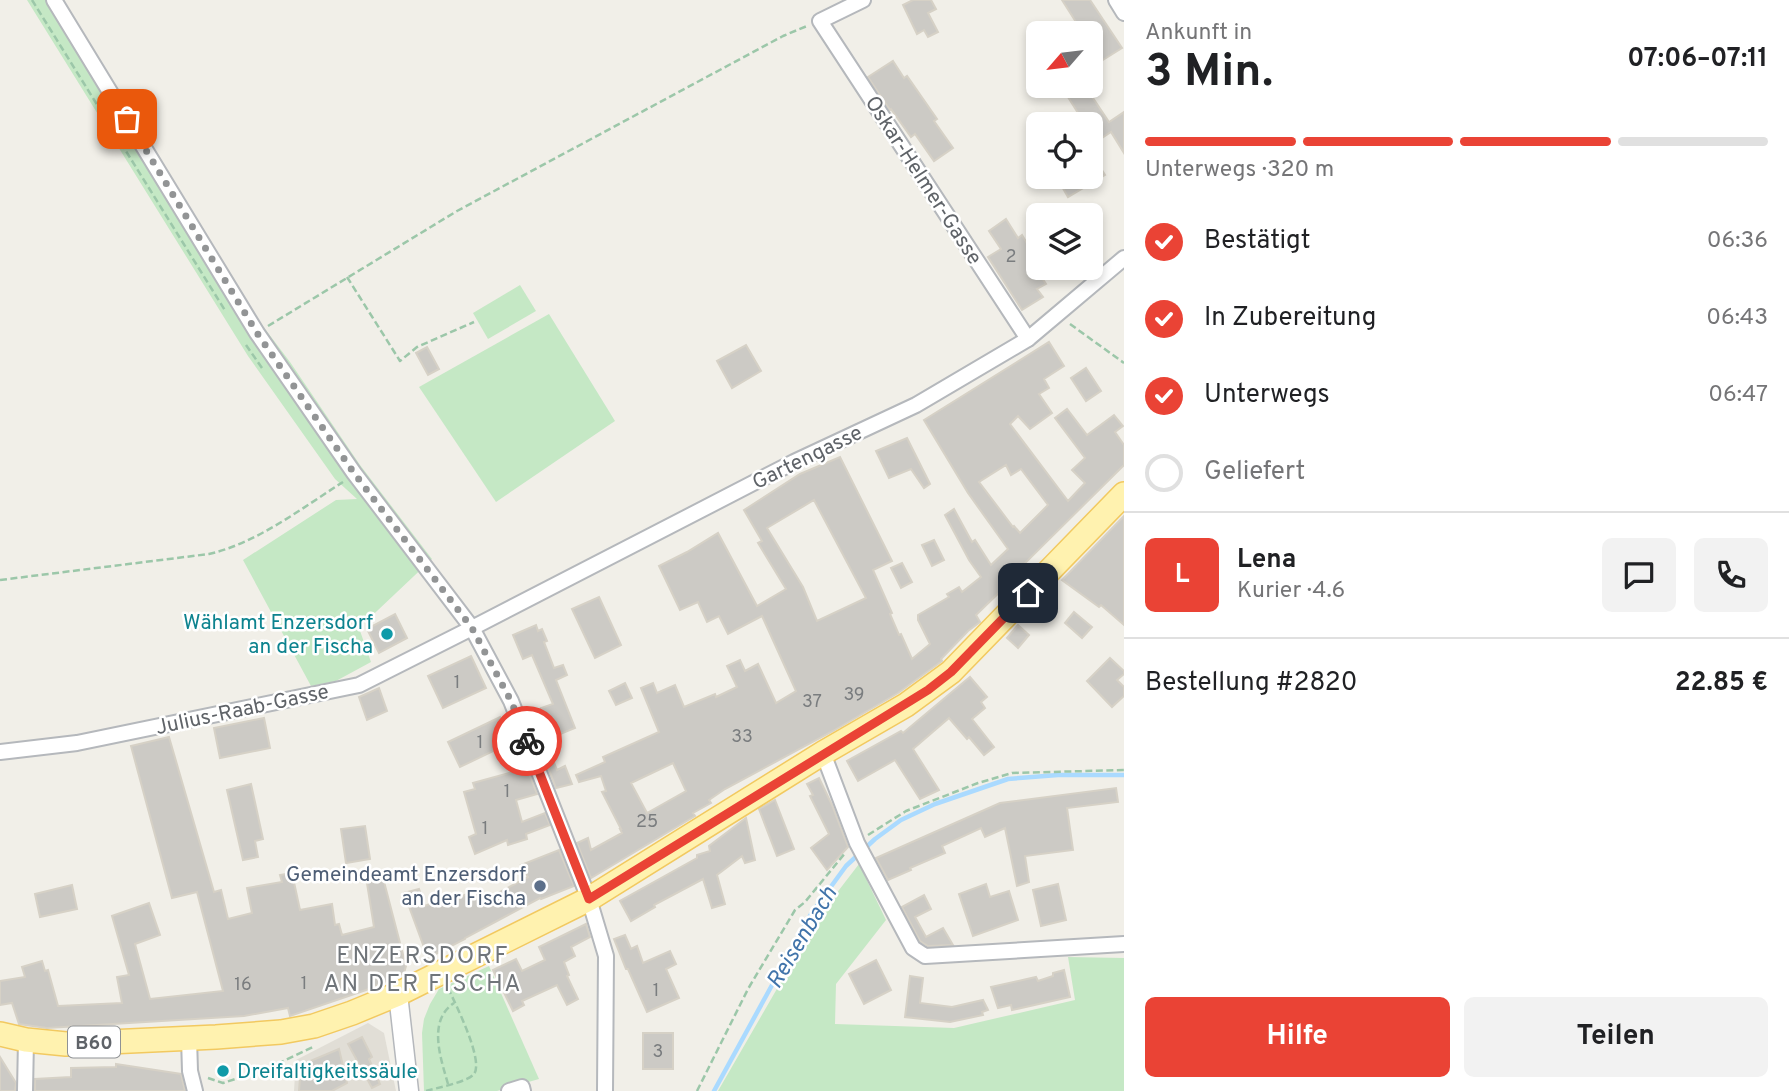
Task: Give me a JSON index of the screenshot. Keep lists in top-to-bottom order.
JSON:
{
  "streets": {
    "main road": ["B60"],
    "street": ["Oskar-Helmer-Gasse", "Gartengasse", "Julius-Raab-Gasse"]
  },
  "crossings": [
    ["Oskar-Helmer-Gasse", "Gartengasse"],
    ["Gartengasse", "Julius-Raab-Gasse"]
  ],
  "districts": ["ENZERSDORF AN DER FISCHA"],
  "water": ["Reisenbach"],
  "places": ["Wählamt Enzersdorf an der Fischa", "Gemeindeamt Enzersdorf an der Fischa", "Dreifaltigkeitssäule"],
  "house_numbers": [
    "2",
    "1",
    "39",
    "37",
    "33",
    "1",
    "1",
    "25",
    "1",
    "1",
    "16",
    "1",
    "3"
  ],
  "north": "bottom left",
  "page": {
    "heading": ["3 Min.", "Ankunft in", "07:06–07:11"],
    "panel": [
      "Lena",
      "Kurier · 4.6",
      "Bestellung #2820",
      "22.85 €"
    ],
    "bar": "Unterwegs · 320 m",
    "list": [
      ["Bestätigt", "06:36"],
      ["In Zubereitung", "06:43"],
      ["Unterwegs", "06:47"],
      "Geliefert"
    ],
    "round": "L",
    "buttons": ["Hilfe", "Teilen"]
  }
}
